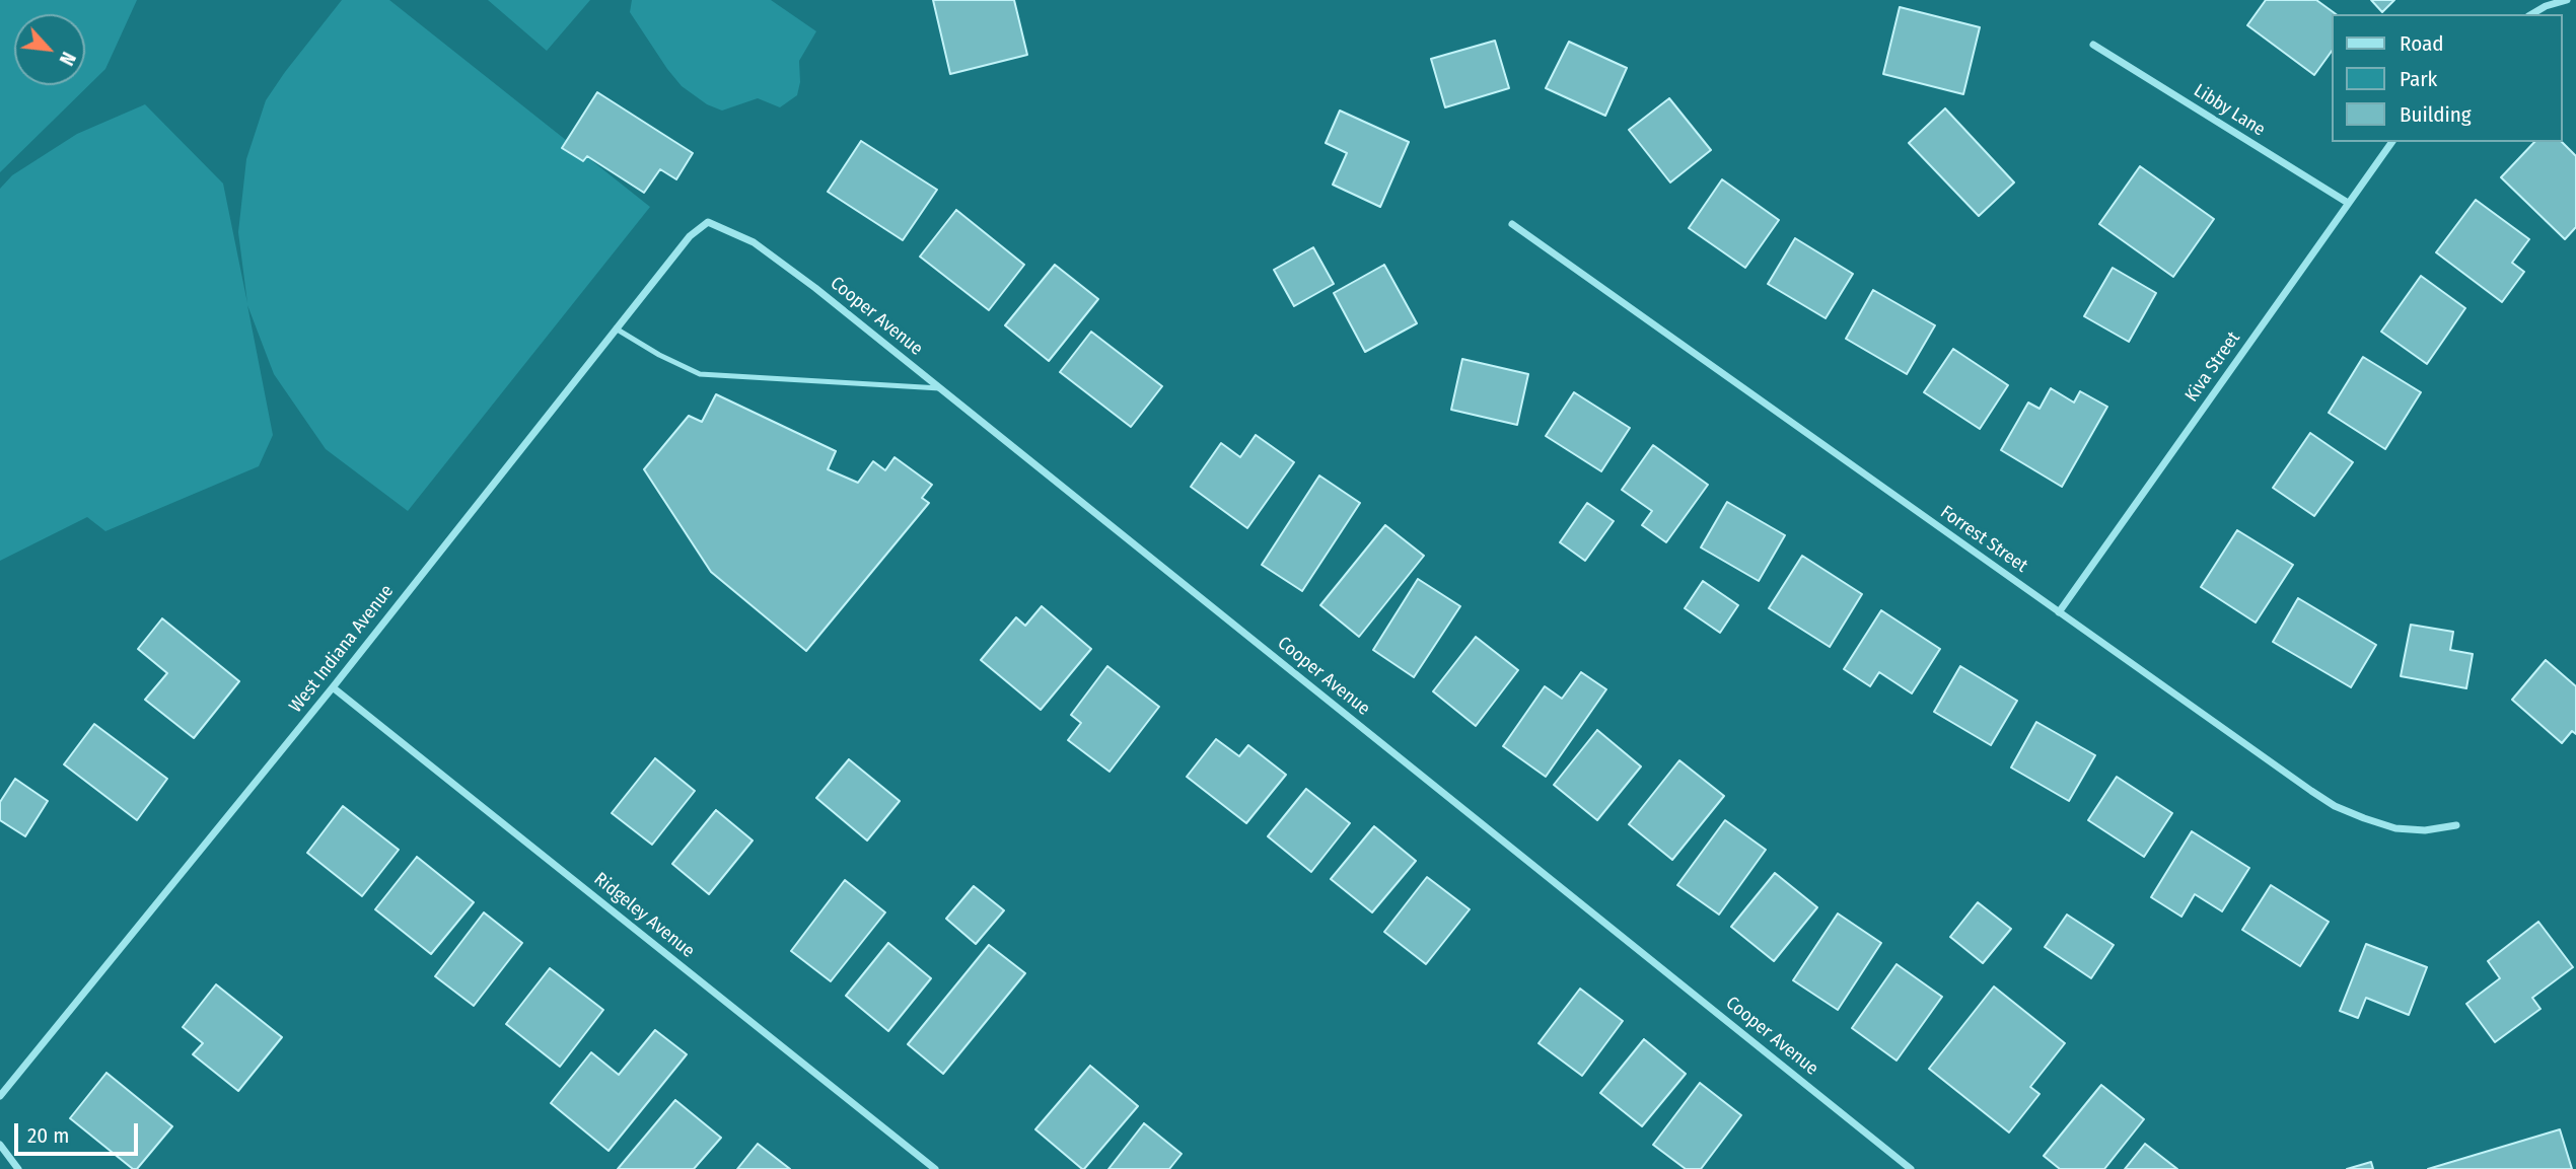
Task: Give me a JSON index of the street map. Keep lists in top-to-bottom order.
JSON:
{
  "streets": {
    "street": [
      "Libby Lane",
      "Cooper Avenue",
      "Kiva Street",
      "Forrest Street",
      "West Indiana Avenue",
      "Ridgeley Avenue"
    ]
  },
  "crossings": [
    ["Libby Lane", "Kiva Street"],
    ["Cooper Avenue", "West Indiana Avenue"],
    ["Kiva Street", "Forrest Street"],
    ["West Indiana Avenue", "Ridgeley Avenue"]
  ],
  "legend": ["Road", "Park", "Building"],
  "scale_bar": "20 m",
  "north": "bottom right"
}
